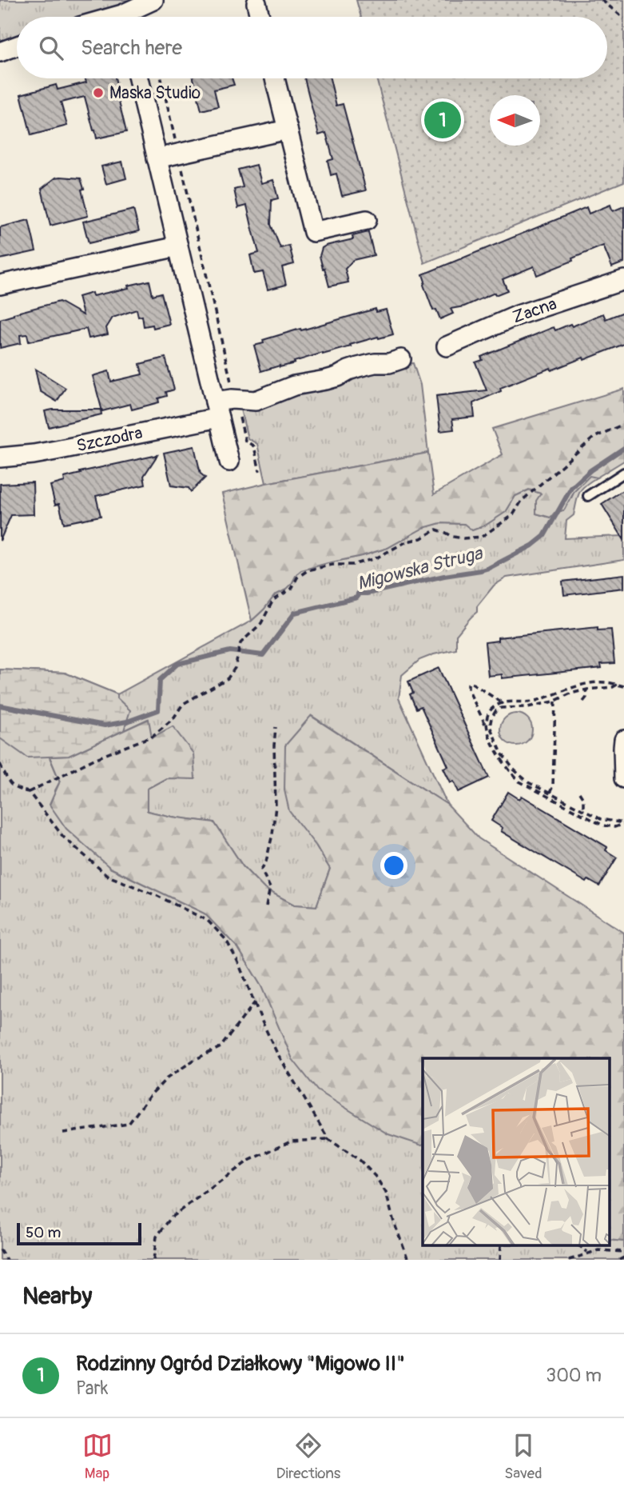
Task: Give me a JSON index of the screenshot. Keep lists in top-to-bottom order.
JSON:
{
  "streets": {
    "street": ["Zacna", "Szczodra"]
  },
  "water": ["Migowska Struga"],
  "places": ["Maska Studio"],
  "scale_bar": "50 m",
  "north": "left",
  "page": {
    "search": "Search here",
    "pins": "1",
    "scale": "50 m",
    "heading": "Nearby",
    "list": [
      {
        "mark": "1",
        "name": "Rodzinny Ogród Działkowy \"Migowo II\"",
        "note": "Park",
        "value": "300 m"
      }
    ],
    "nav": ["Map", "Directions", "Saved"]
  }
}
